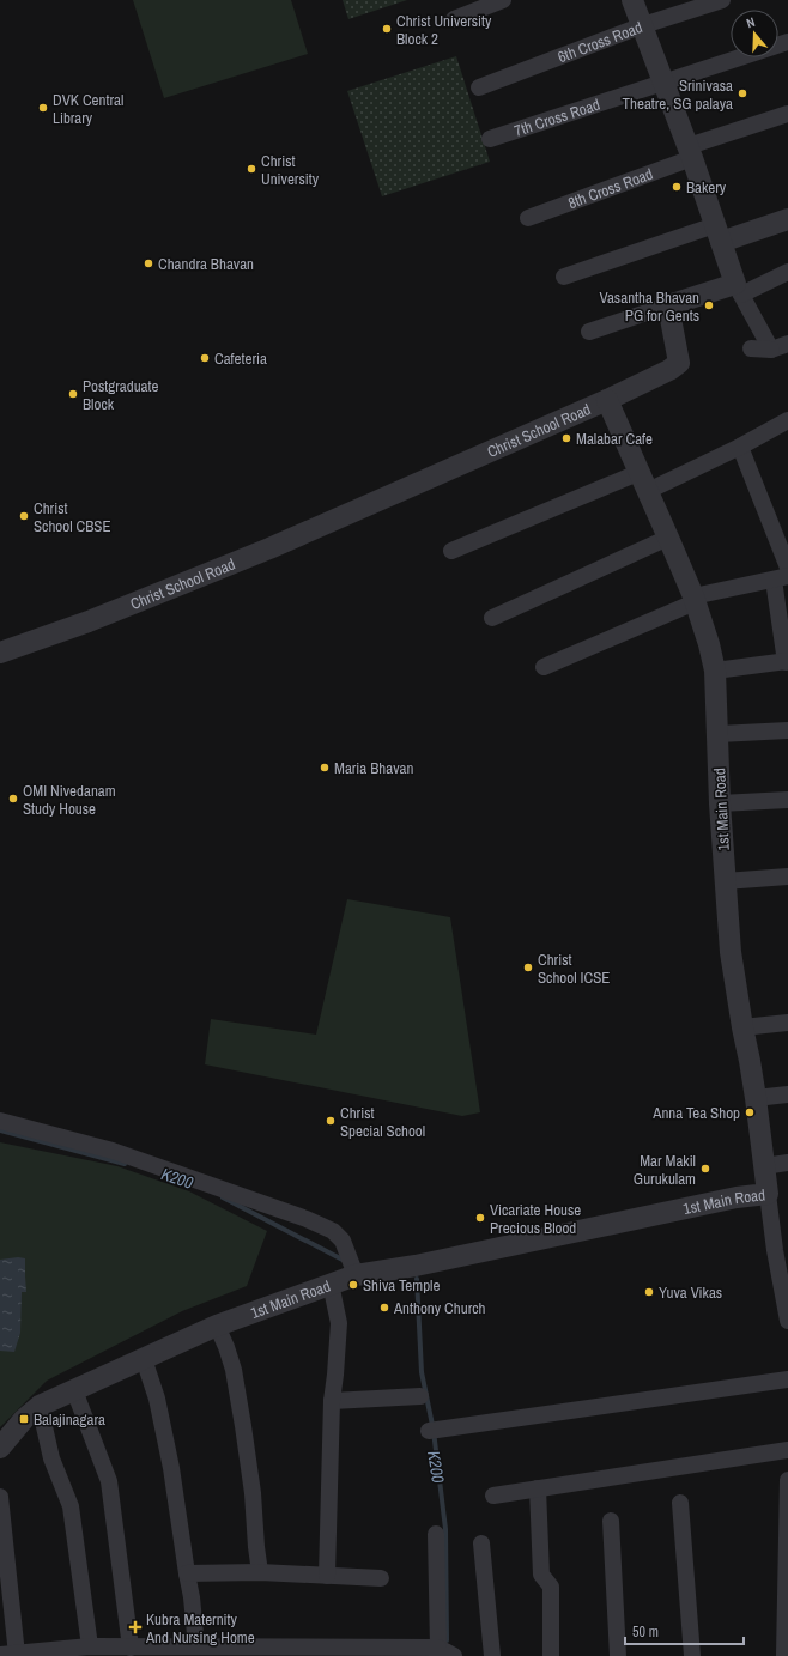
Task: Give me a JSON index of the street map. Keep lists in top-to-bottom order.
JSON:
{
  "streets": {
    "street": [
      "6th Cross Road",
      "7th Cross Road",
      "8th Cross Road",
      "Christ School Road",
      "1st Main Road"
    ]
  },
  "crossings": [
    ["Christ School Road", "1st Main Road"]
  ],
  "water": ["K200"],
  "places": {
    "other": [
      "Christ University Block 2",
      "Srinivasa Theatre, SG palaya",
      "DVK Central Library",
      "Christ University",
      "Bakery",
      "Chandra Bhavan",
      "Vasantha Bhavan PG for Gents",
      "Cafeteria",
      "Postgraduate Block",
      "Malabar Cafe",
      "Christ School CBSE",
      "Maria Bhavan",
      "OMI Nivedanam Study House",
      "Christ School ICSE",
      "Anna Tea Shop",
      "Christ Special School",
      "Mar Makil Gurukulam",
      "Vicariate House Precious Blood",
      "Shiva Temple",
      "Yuva Vikas",
      "Anthony Church"
    ],
    "transit": ["Balajinagara"],
    "health": ["Kubra Maternity And Nursing Home"]
  },
  "scale_bar": "50 m",
  "north": "top"
}
